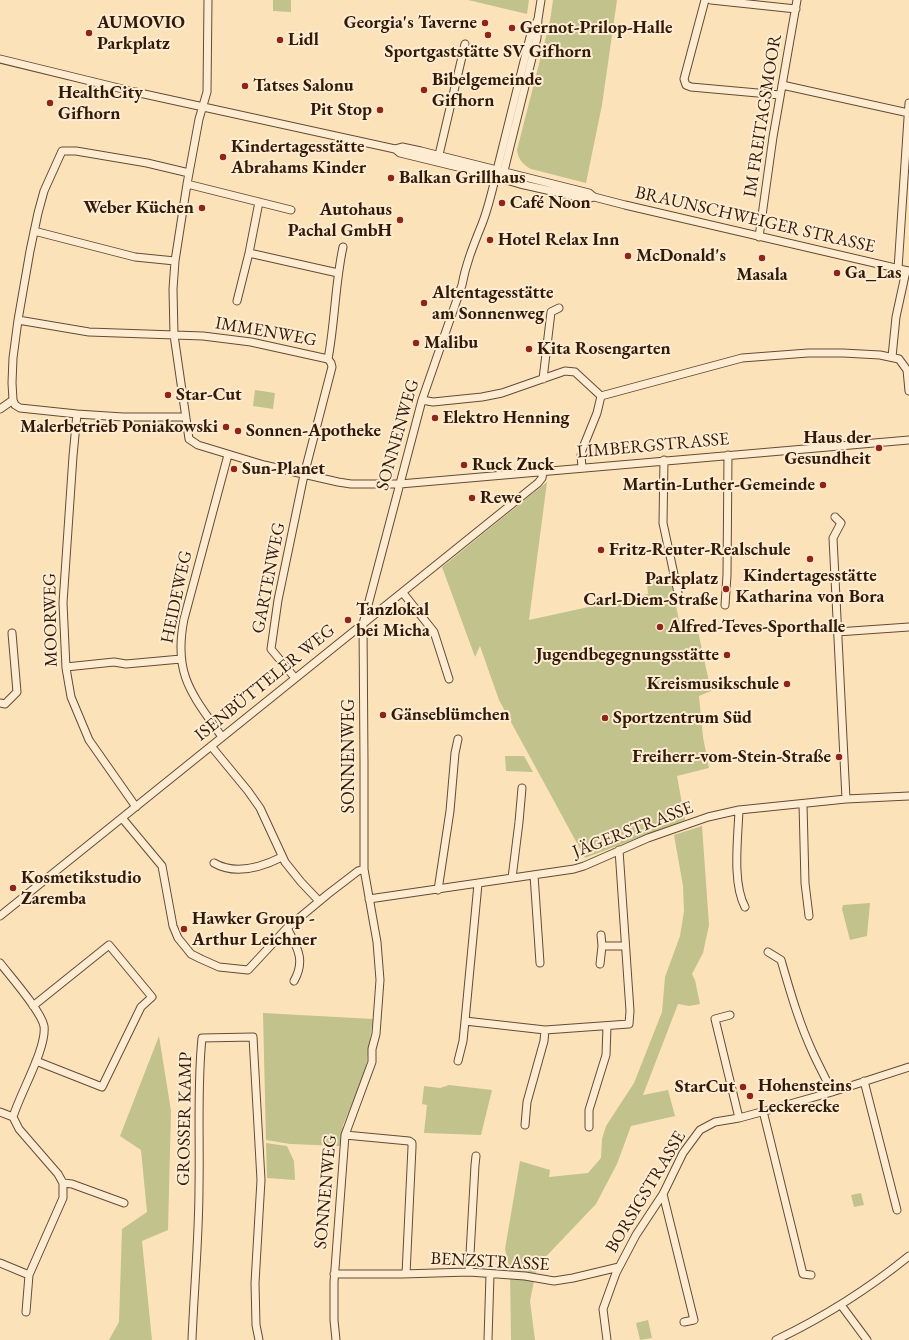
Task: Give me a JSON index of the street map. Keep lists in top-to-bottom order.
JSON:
{
  "streets": {
    "street": [
      "IM FREITAGSMOOR",
      "BRAUNSCHWEIGER STRASSE",
      "IMMENWEG",
      "SONNENWEG",
      "LIMBERGSTRASSE",
      "GARTENWEG",
      "HEIDEWEG",
      "MOORWEG",
      "ISENBÜTTELER WEG",
      "JÄGERSTRASSE",
      "GROSSER KAMP",
      "BORSIGSTRASSE",
      "BENZSTRASSE"
    ]
  },
  "crossings": [
    ["IM FREITAGSMOOR", "BRAUNSCHWEIGER STRASSE"],
    ["BRAUNSCHWEIGER STRASSE", "SONNENWEG"],
    ["IMMENWEG", "LIMBERGSTRASSE"],
    ["IMMENWEG", "GARTENWEG"],
    ["SONNENWEG", "LIMBERGSTRASSE"],
    ["SONNENWEG", "ISENBÜTTELER WEG"],
    ["SONNENWEG", "JÄGERSTRASSE"],
    ["SONNENWEG", "BENZSTRASSE"],
    ["LIMBERGSTRASSE", "GARTENWEG"],
    ["LIMBERGSTRASSE", "HEIDEWEG"],
    ["LIMBERGSTRASSE", "ISENBÜTTELER WEG"],
    ["GARTENWEG", "ISENBÜTTELER WEG"],
    ["HEIDEWEG", "ISENBÜTTELER WEG"],
    ["MOORWEG", "ISENBÜTTELER WEG"],
    ["BORSIGSTRASSE", "BENZSTRASSE"]
  ],
  "places": [
    "Georgia's Taverne",
    "Gernot-Prilop-Halle",
    "AUMOVIO Parkplatz",
    "Sportgaststätte SV Gifhorn",
    "Lidl",
    "Tatses Salonu",
    "Bibelgemeinde Gifhorn",
    "HealthCity Gifhorn",
    "Pit Stop",
    "Kindertagesstätte Abrahams Kinder",
    "Balkan Grillhaus",
    "Café Noon",
    "Weber Küchen",
    "Autohaus Pachal GmbH",
    "Hotel Relax Inn",
    "McDonald's",
    "Masala",
    "Ga_Las",
    "Altentagesstätte am Sonnenweg",
    "Malibu",
    "Kita Rosengarten",
    "Star-Cut",
    "Elektro Henning",
    "Malerbetrieb Poniakowski",
    "Sonnen-Apotheke",
    "Haus der Gesundheit",
    "Ruck Zuck",
    "Sun-Planet",
    "Martin-Luther-Gemeinde",
    "Rewe",
    "Fritz-Reuter-Realschule",
    "Kindertagesstätte Katharina von Bora",
    "Parkplatz Carl-Diem-Straße",
    "Tanzlokal bei Micha",
    "Alfred-Teves-Sporthalle",
    "Jugendbegegnungsstätte",
    "Kreismusikschule",
    "Gänseblümchen",
    "Sportzentrum Süd",
    "Freiherr-vom-Stein-Straße",
    "Kosmetikstudio Zaremba",
    "Hawker Group - Arthur Leichner",
    "StarCut",
    "Hohensteins Leckerecke"
  ]
}
